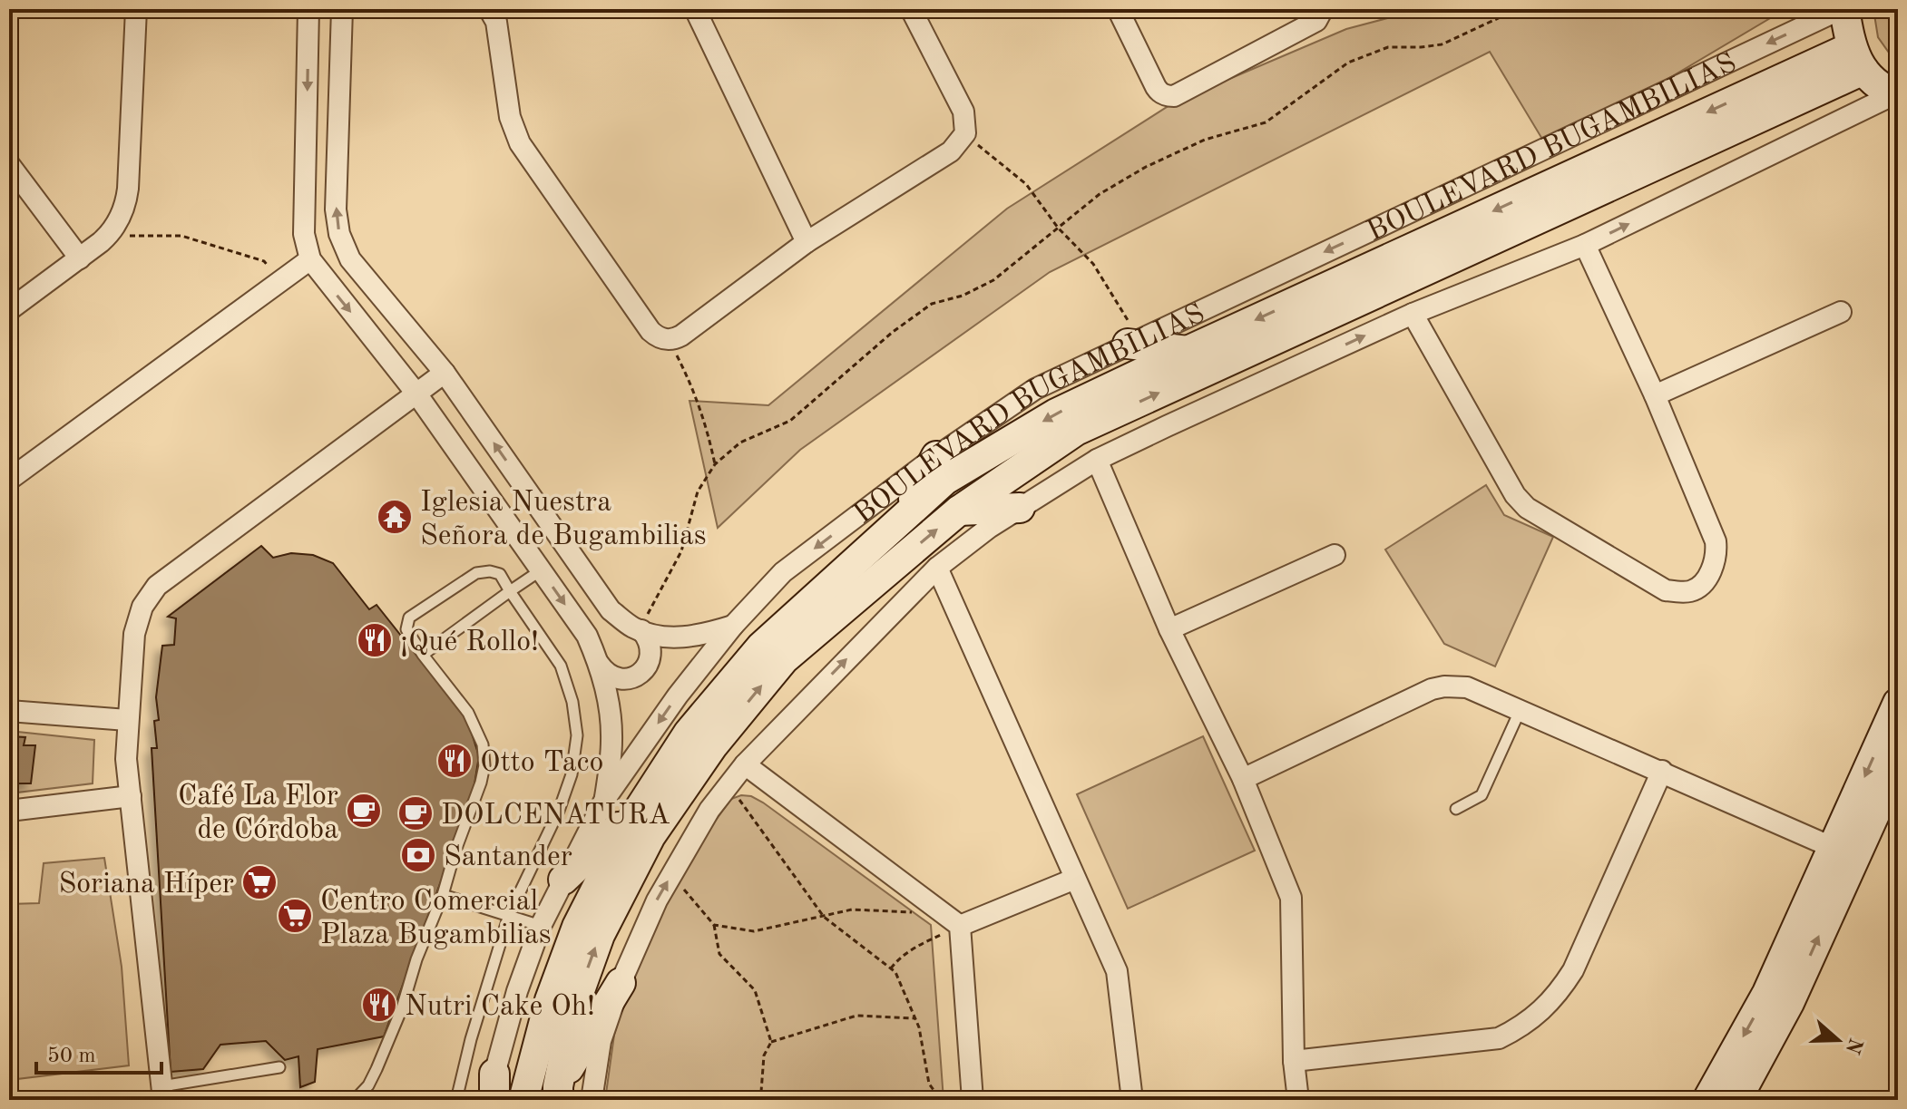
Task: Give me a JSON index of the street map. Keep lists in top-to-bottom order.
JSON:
{
  "streets": {
    "street": ["BOULEVARD BUGAMBILIAS"]
  },
  "places": {
    "temple": ["Iglesia Nuestra Señora de Bugambilias"],
    "restaurant": ["¡Qué Rollo!", "Otto Taco", "Nutri Cake Oh!"],
    "cafe": ["Café La Flor de Córdoba", "DOLCENATURA"],
    "bank": ["Santander"],
    "supermarket": ["Soriana Híper", "Centro Comercial Plaza Bugambilias"]
  },
  "scale_bar": "50 m",
  "north": "right"
}
